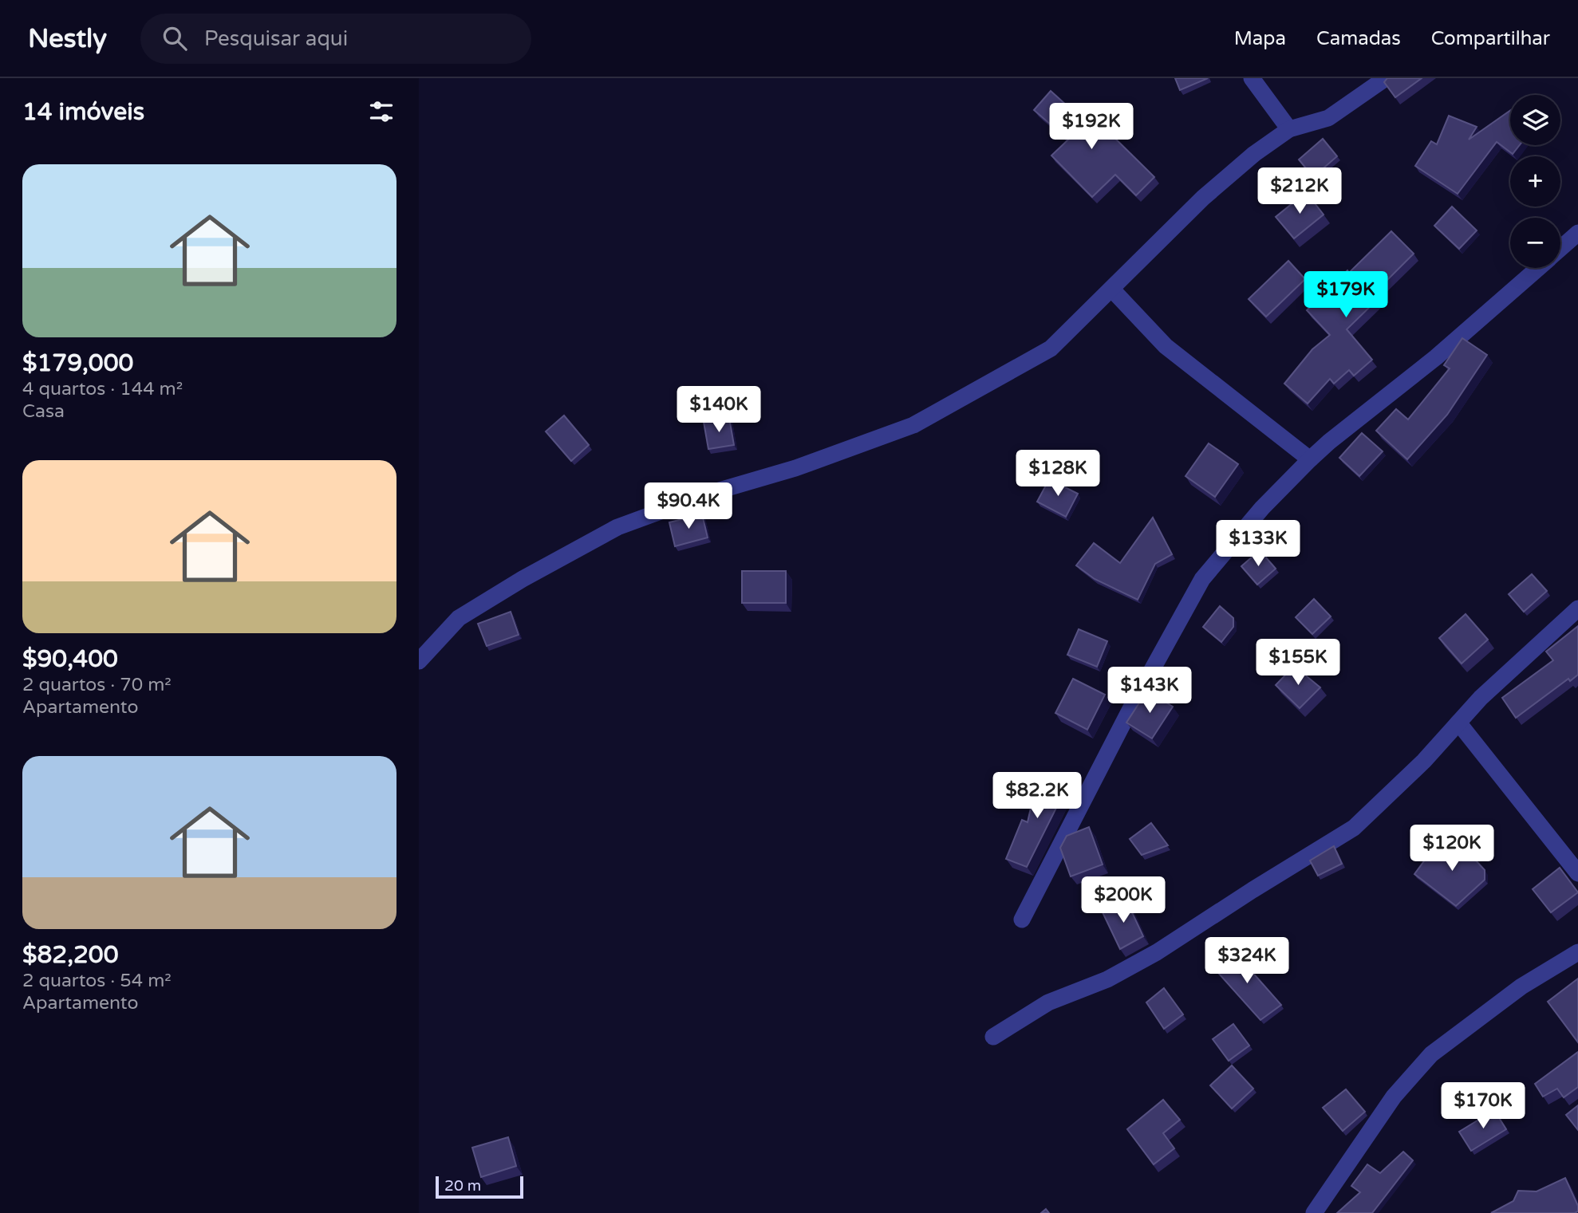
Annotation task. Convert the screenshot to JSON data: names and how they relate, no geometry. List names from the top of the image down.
{
  "scale_bar": "20 m",
  "page": {
    "header": "Nestly",
    "search": "Pesquisar aqui",
    "nav": ["Mapa", "Camadas", "Compartilhar"],
    "heading": "14 imóveis",
    "map_buttons": ["+", "−"],
    "price": [
      "$192K",
      "$212K",
      "$179K",
      "$140K",
      "$128K",
      "$90.4K",
      "$133K",
      "$155K",
      "$143K",
      "$82.2K",
      "$120K",
      "$200K",
      "$324K",
      "$170K"
    ],
    "list": [
      {
        "name": "$179,000",
        "note": "4 quartos · 144 m² · Casa"
      },
      {
        "name": "$90,400",
        "note": "2 quartos · 70 m² · Apartamento"
      },
      {
        "name": "$82,200",
        "note": "2 quartos · 54 m² · Apartamento"
      }
    ],
    "scale": "20 m"
  }
}
